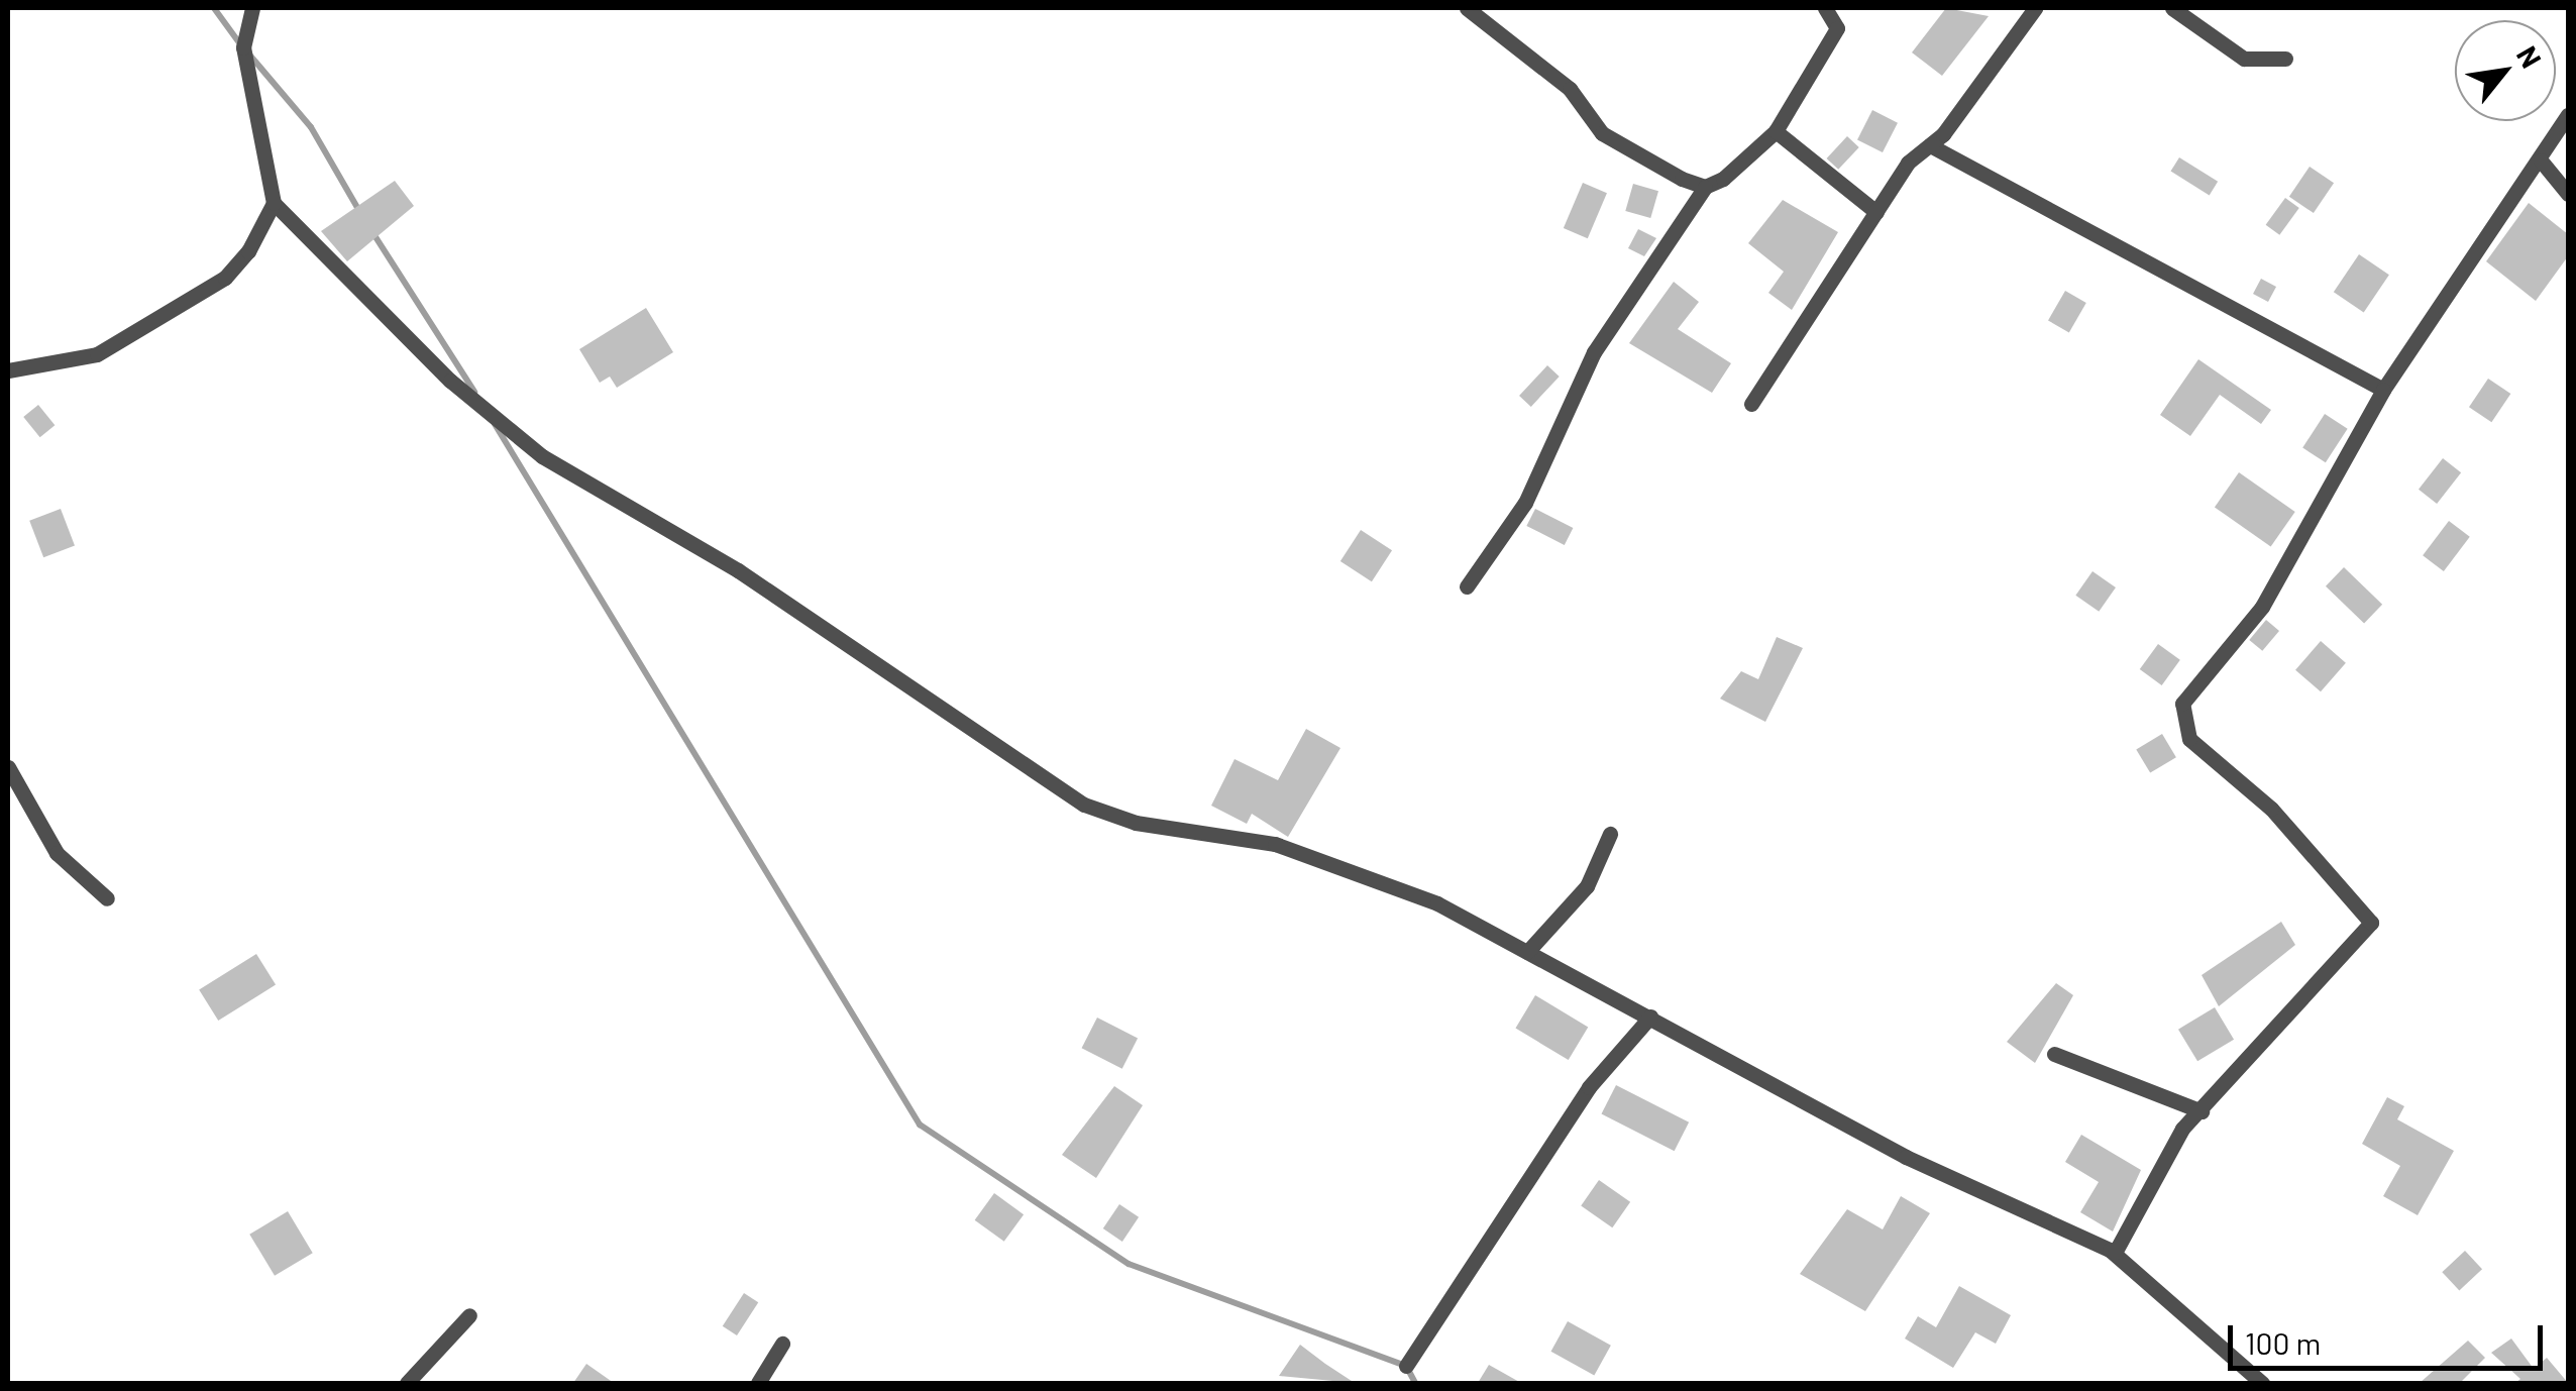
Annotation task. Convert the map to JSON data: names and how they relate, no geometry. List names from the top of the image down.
{
  "scale_bar": "100 m",
  "north": "top right"
}
